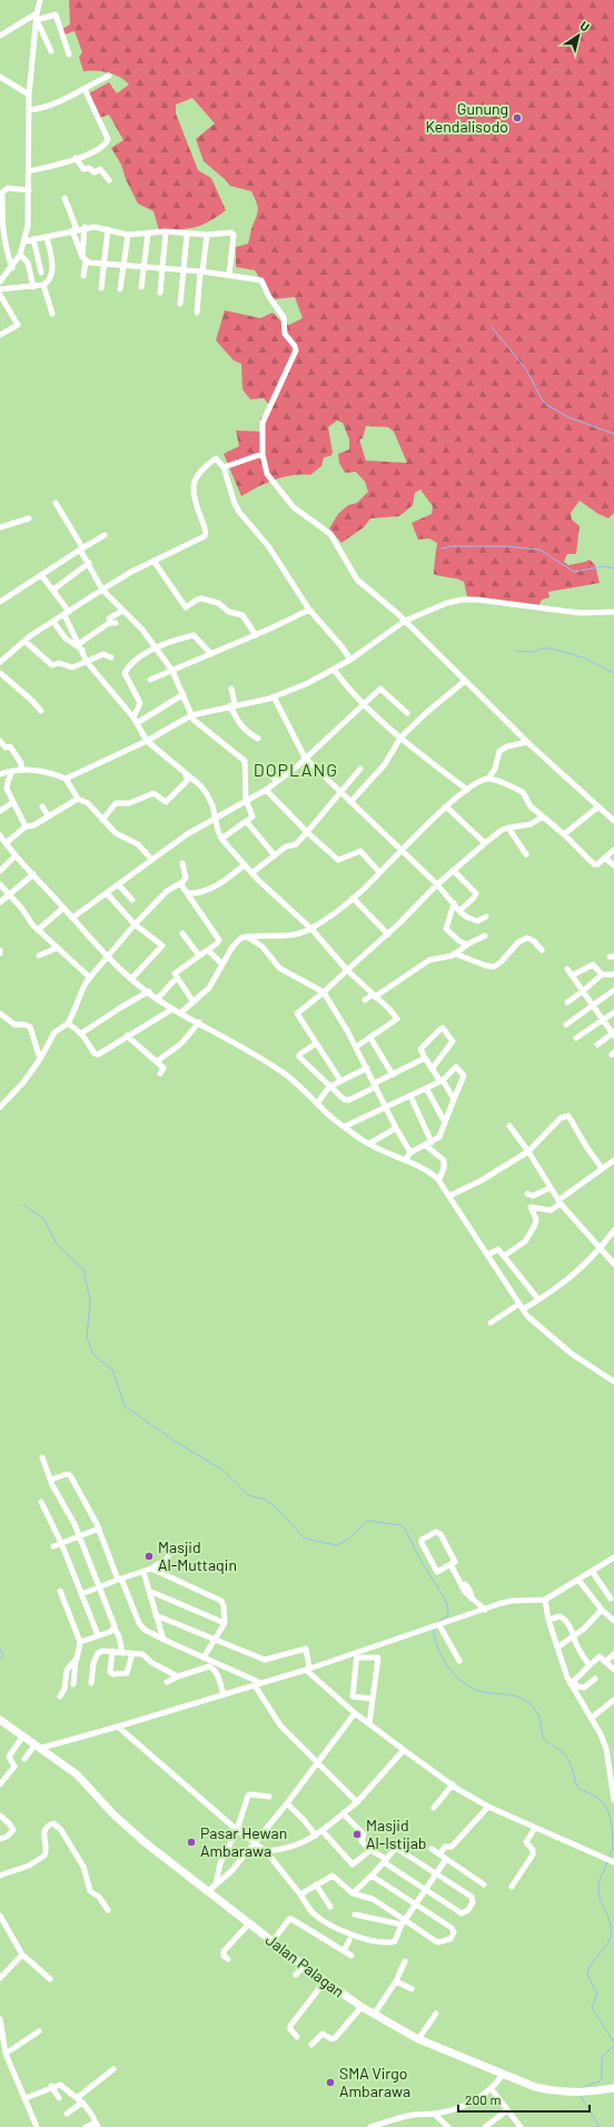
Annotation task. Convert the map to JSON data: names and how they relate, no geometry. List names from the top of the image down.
{
  "streets": {
    "main road": ["Jalan Palagan"]
  },
  "districts": ["DOPLANG"],
  "places": [
    "Gunung Kendalisodo",
    "Masjid Al-Muttaqin",
    "Masjid Al-Istijab",
    "Pasar Hewan Ambarawa",
    "SMA Virgo Ambarawa"
  ],
  "scale_bar": "200 m",
  "north": "top right"
}
